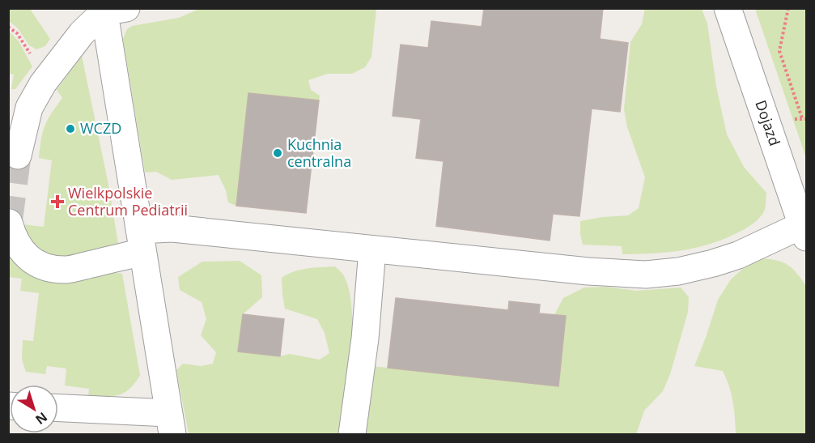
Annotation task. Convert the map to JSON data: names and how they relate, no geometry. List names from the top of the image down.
{
  "streets": {
    "street": ["Dojazd"]
  },
  "places": {
    "other": ["WCZD", "Kuchnia centralna"],
    "health": ["Wielkpolskie Centrum Pediatrii"]
  },
  "north": "bottom right"
}
